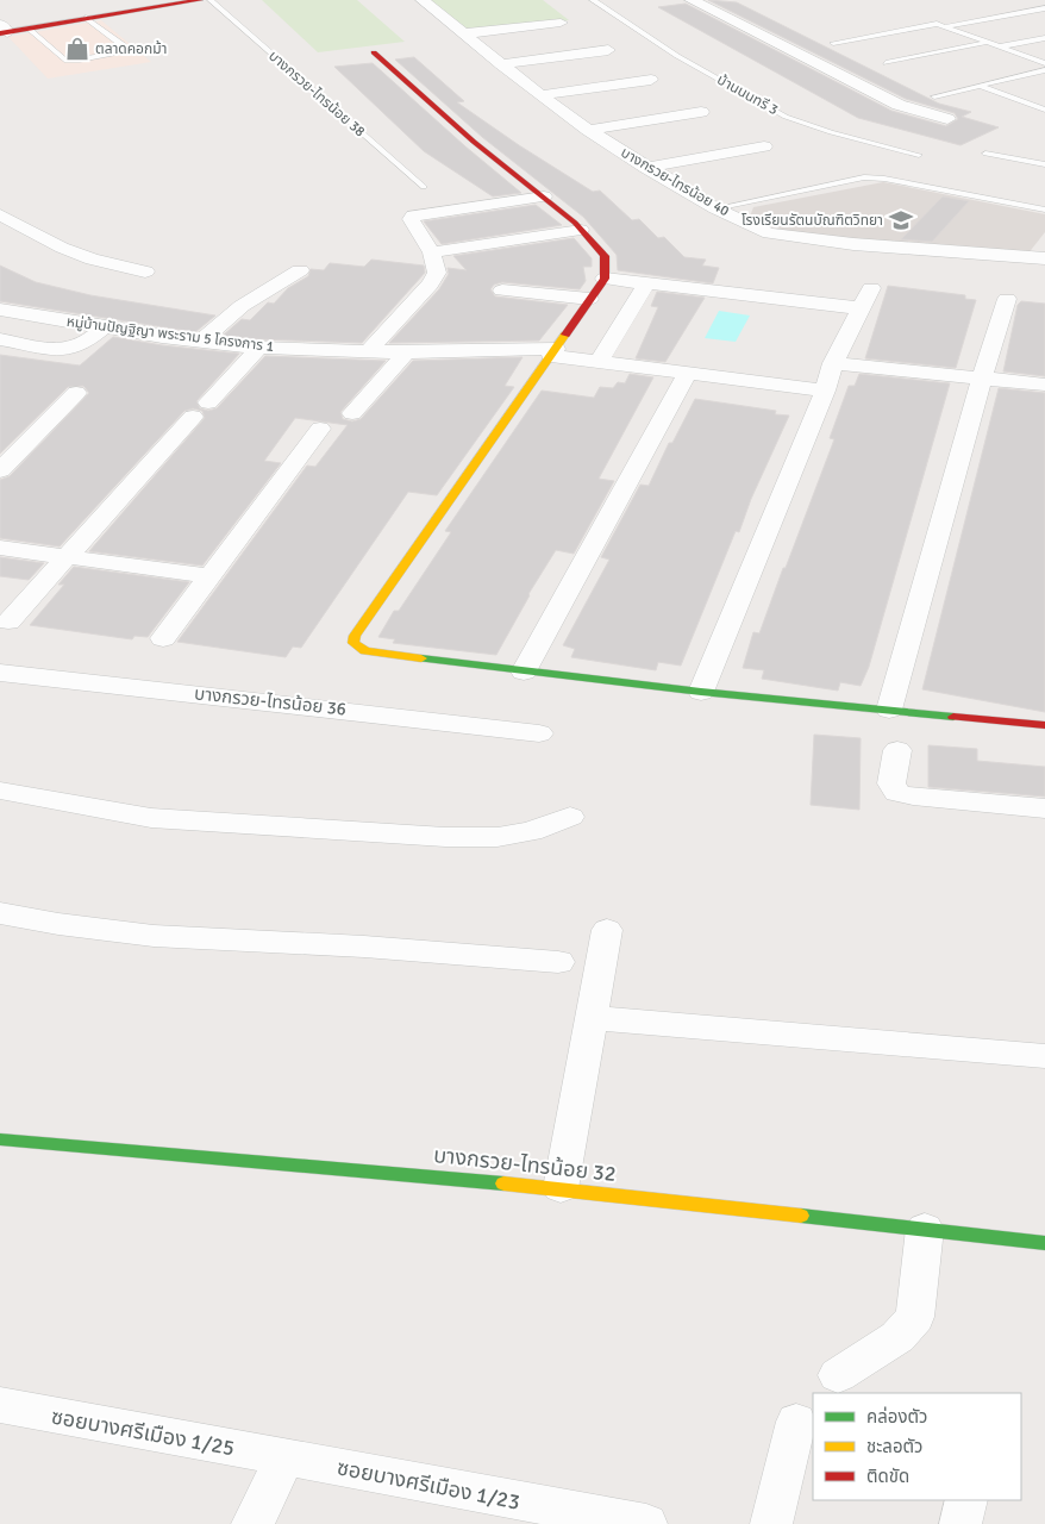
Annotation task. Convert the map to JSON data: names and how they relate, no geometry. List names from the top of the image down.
{
  "streets": {
    "street": [
      "บางกรวย-ไทรน้อย 40",
      "หมู่บ้านปัญฐิญา พระราม 5 โครงการ 1",
      "บางกรวย-ไทรน้อย 36",
      "บางกรวย-ไทรน้อย 32",
      "ซอยบางศรีเมือง 1/25",
      "ซอยบางศรีเมือง 1/23"
    ],
    "lane": ["บางกรวย-ไทรน้อย 38", "บ้านนนทรี 3"]
  },
  "crossings": [
    ["ซอยบางศรีเมือง 1/25", "ซอยบางศรีเมือง 1/23"]
  ],
  "places": {
    "shop": ["ตลาดคอกม้า"],
    "school or university": ["โรงเรียนรัตนบัณฑิตวิทยา"]
  },
  "legend": ["คล่องตัว", "ชะลอตัว", "ติดขัด"]
}
